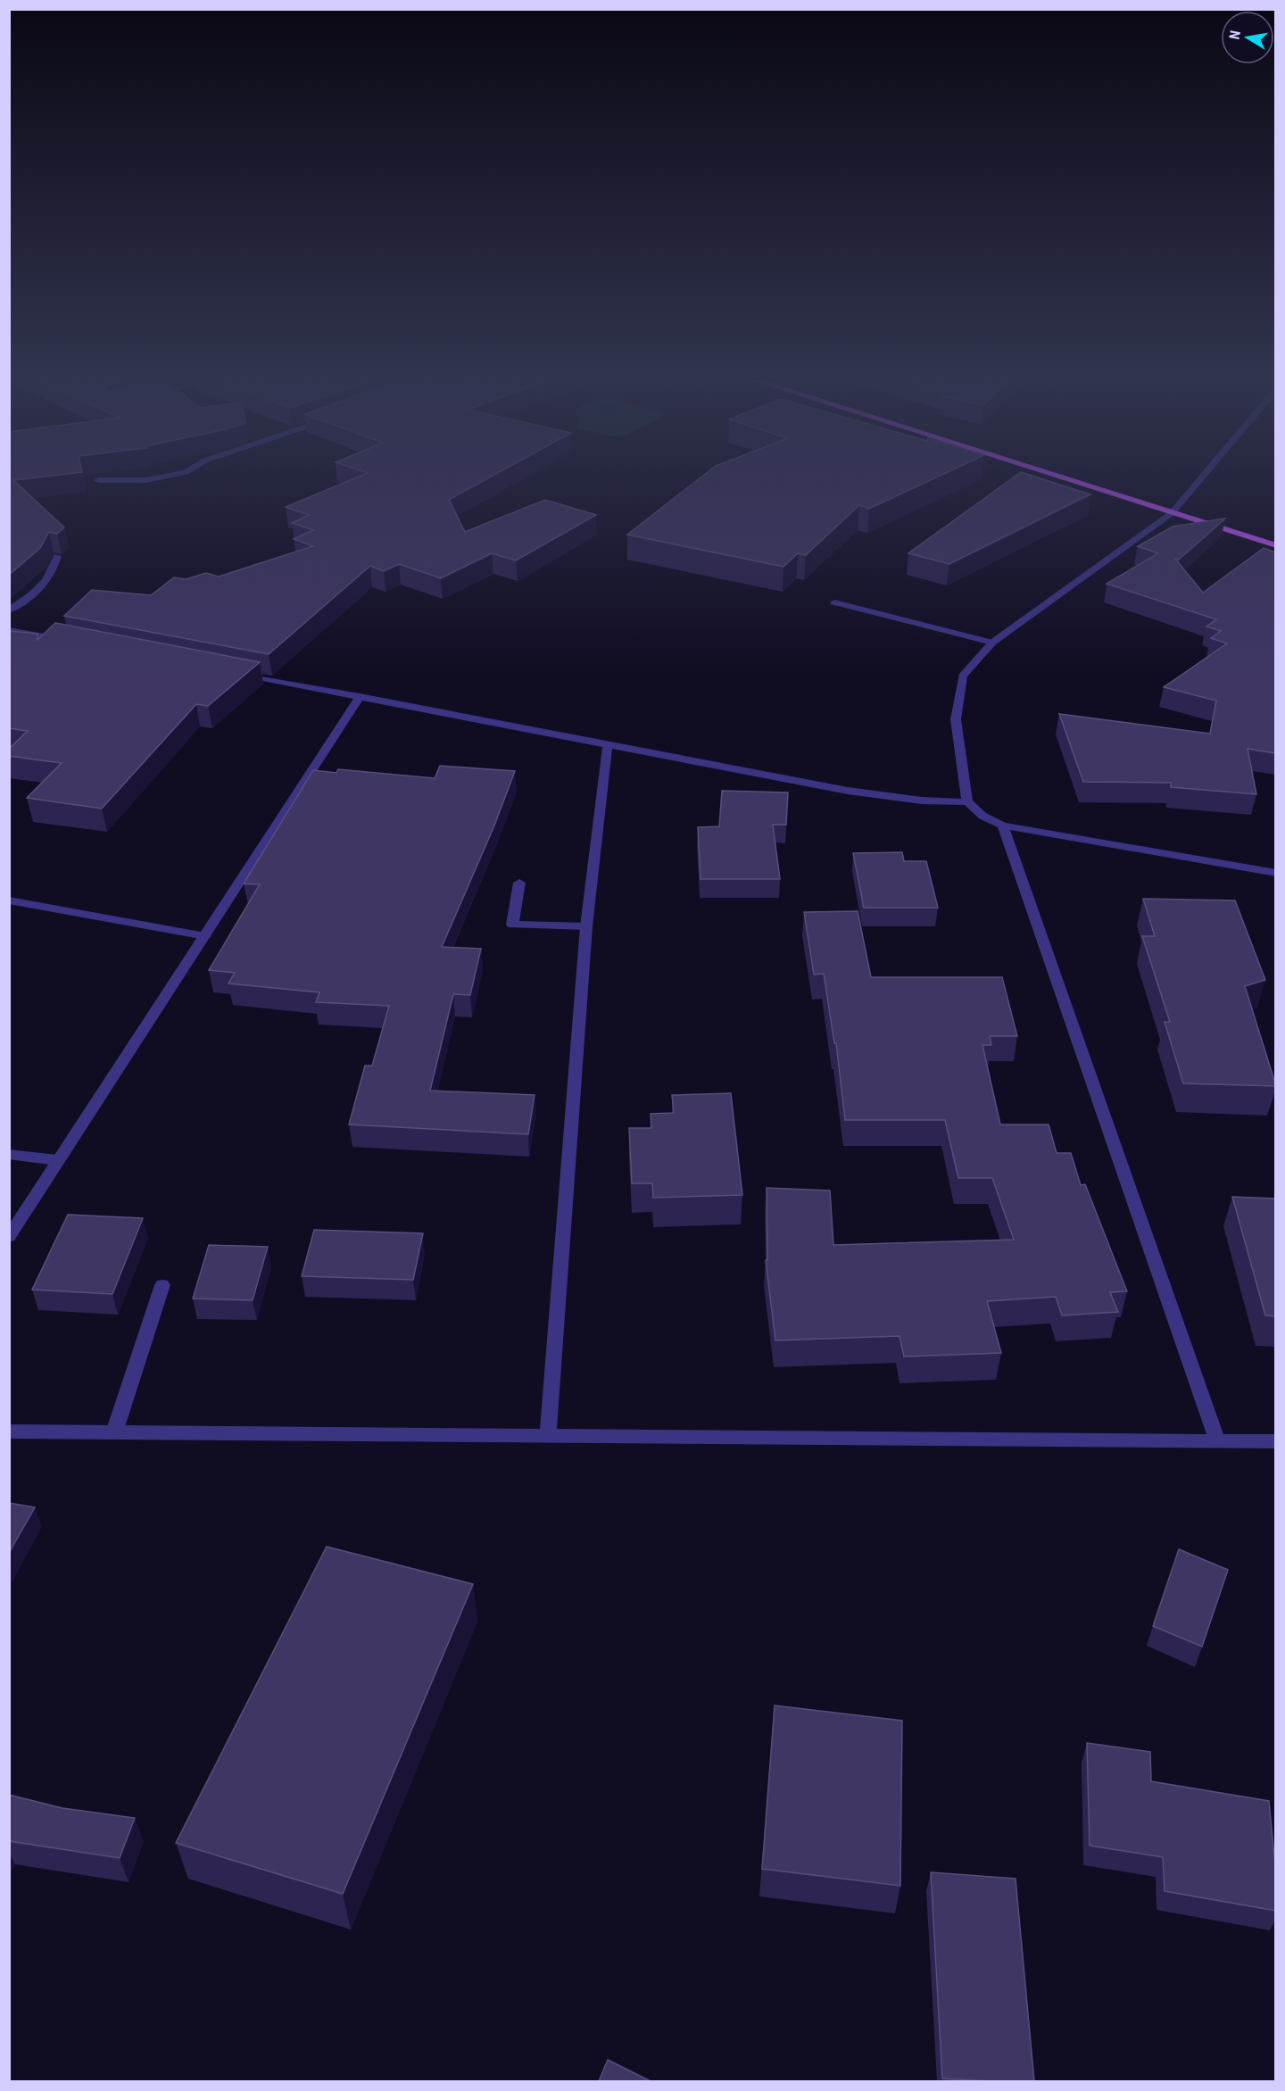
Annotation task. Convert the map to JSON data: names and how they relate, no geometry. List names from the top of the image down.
{
  "north": "left"
}
